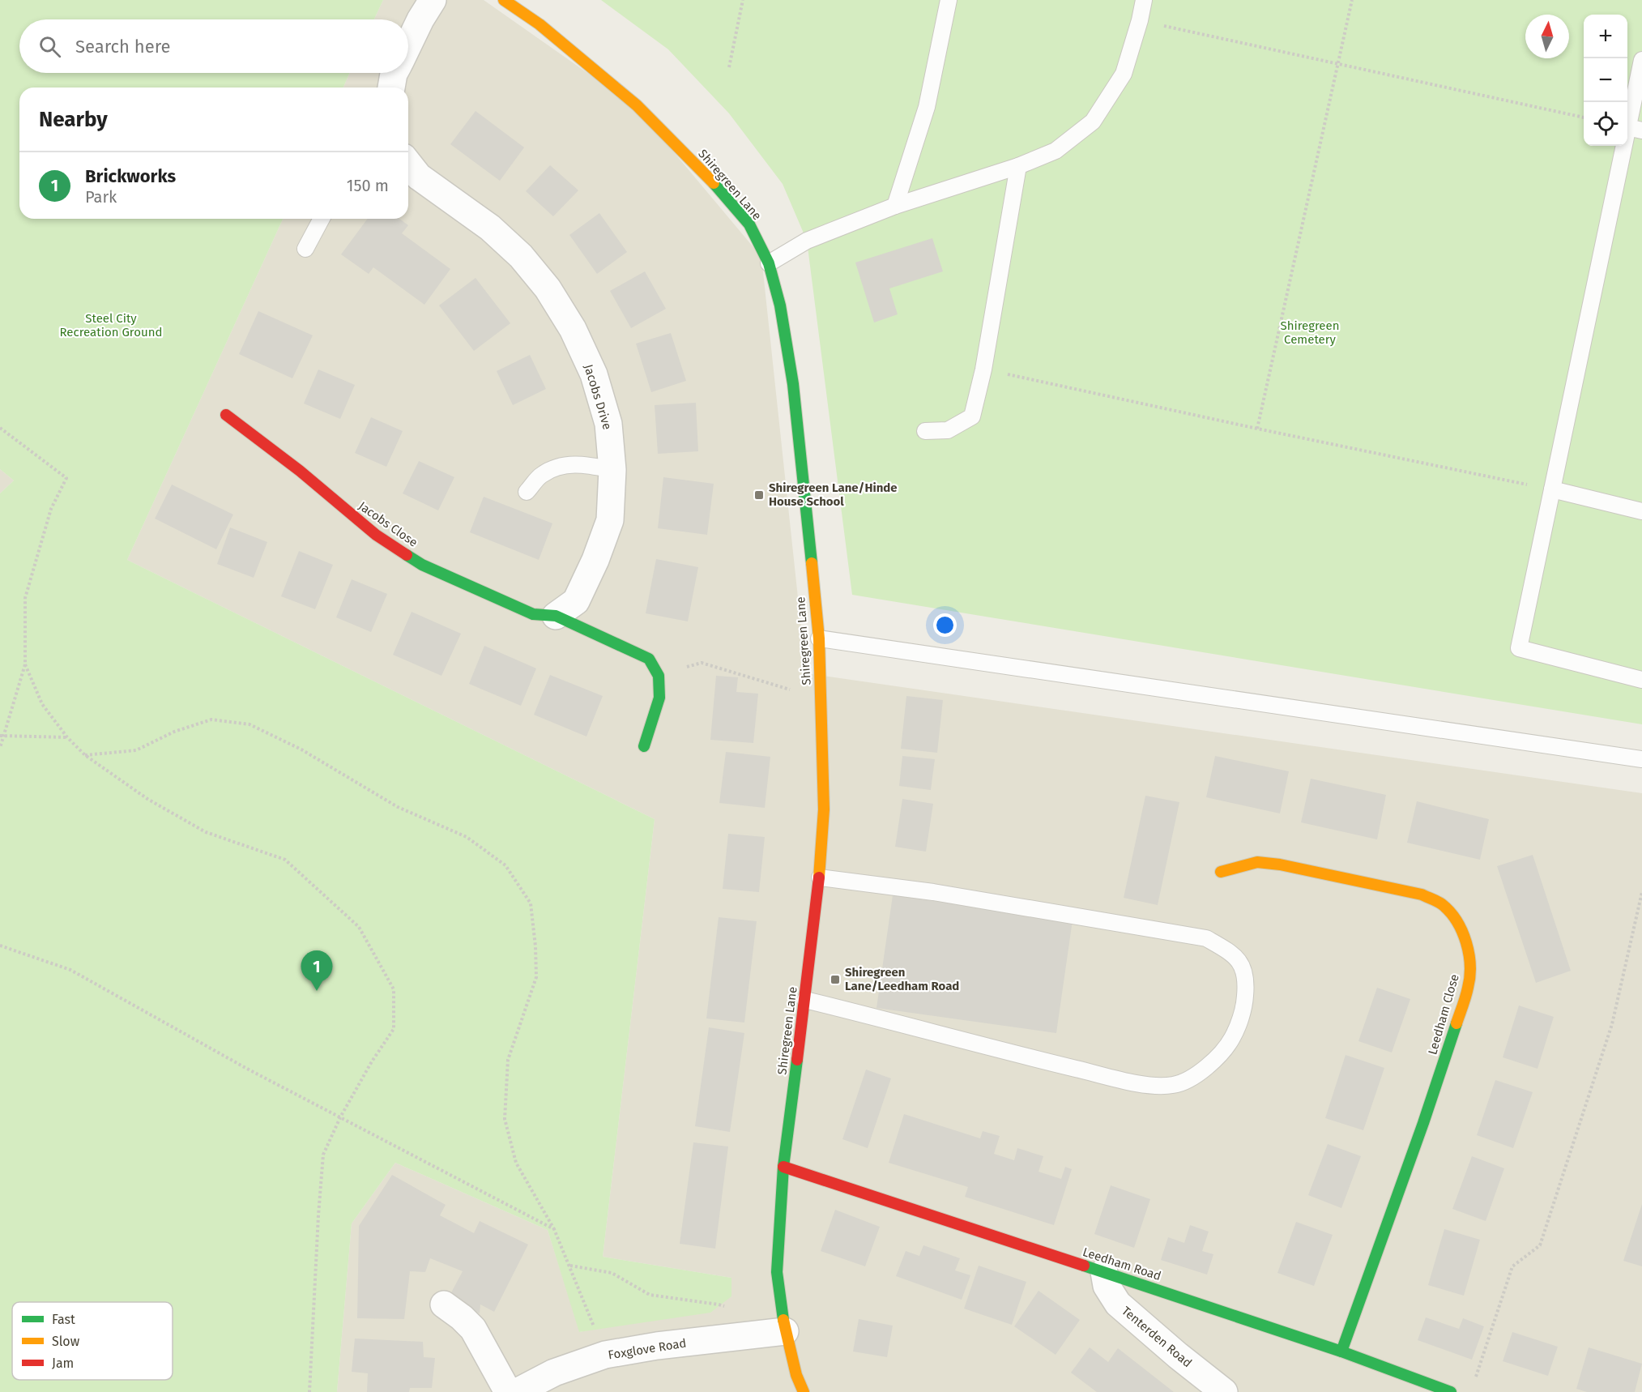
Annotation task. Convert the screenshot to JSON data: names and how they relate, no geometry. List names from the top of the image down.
{
  "streets": {
    "street": [
      "Shiregreen Lane",
      "Jacobs Drive",
      "Jacobs Close",
      "Leedham Close",
      "Leedham Road",
      "Tenterden Road",
      "Foxglove Road"
    ]
  },
  "crossings": [
    ["Shiregreen Lane", "Leedham Road"],
    ["Shiregreen Lane", "Foxglove Road"],
    ["Jacobs Drive", "Jacobs Close"],
    ["Leedham Close", "Leedham Road"],
    ["Leedham Road", "Tenterden Road"]
  ],
  "parks": ["Steel City Recreation Ground", "Shiregreen Cemetery"],
  "places": {
    "transit": ["Shiregreen Lane/Hinde House School", "Shiregreen Lane/Leedham Road"]
  },
  "legend": ["Fast", "Slow", "Jam"],
  "north": "top",
  "page": {
    "map_buttons": ["+", "−"],
    "search": "Search here",
    "heading": "Nearby",
    "list": [
      {
        "mark": "1",
        "name": "Brickworks",
        "note": "Park",
        "value": "150 m"
      }
    ],
    "pins": "1"
  }
}
